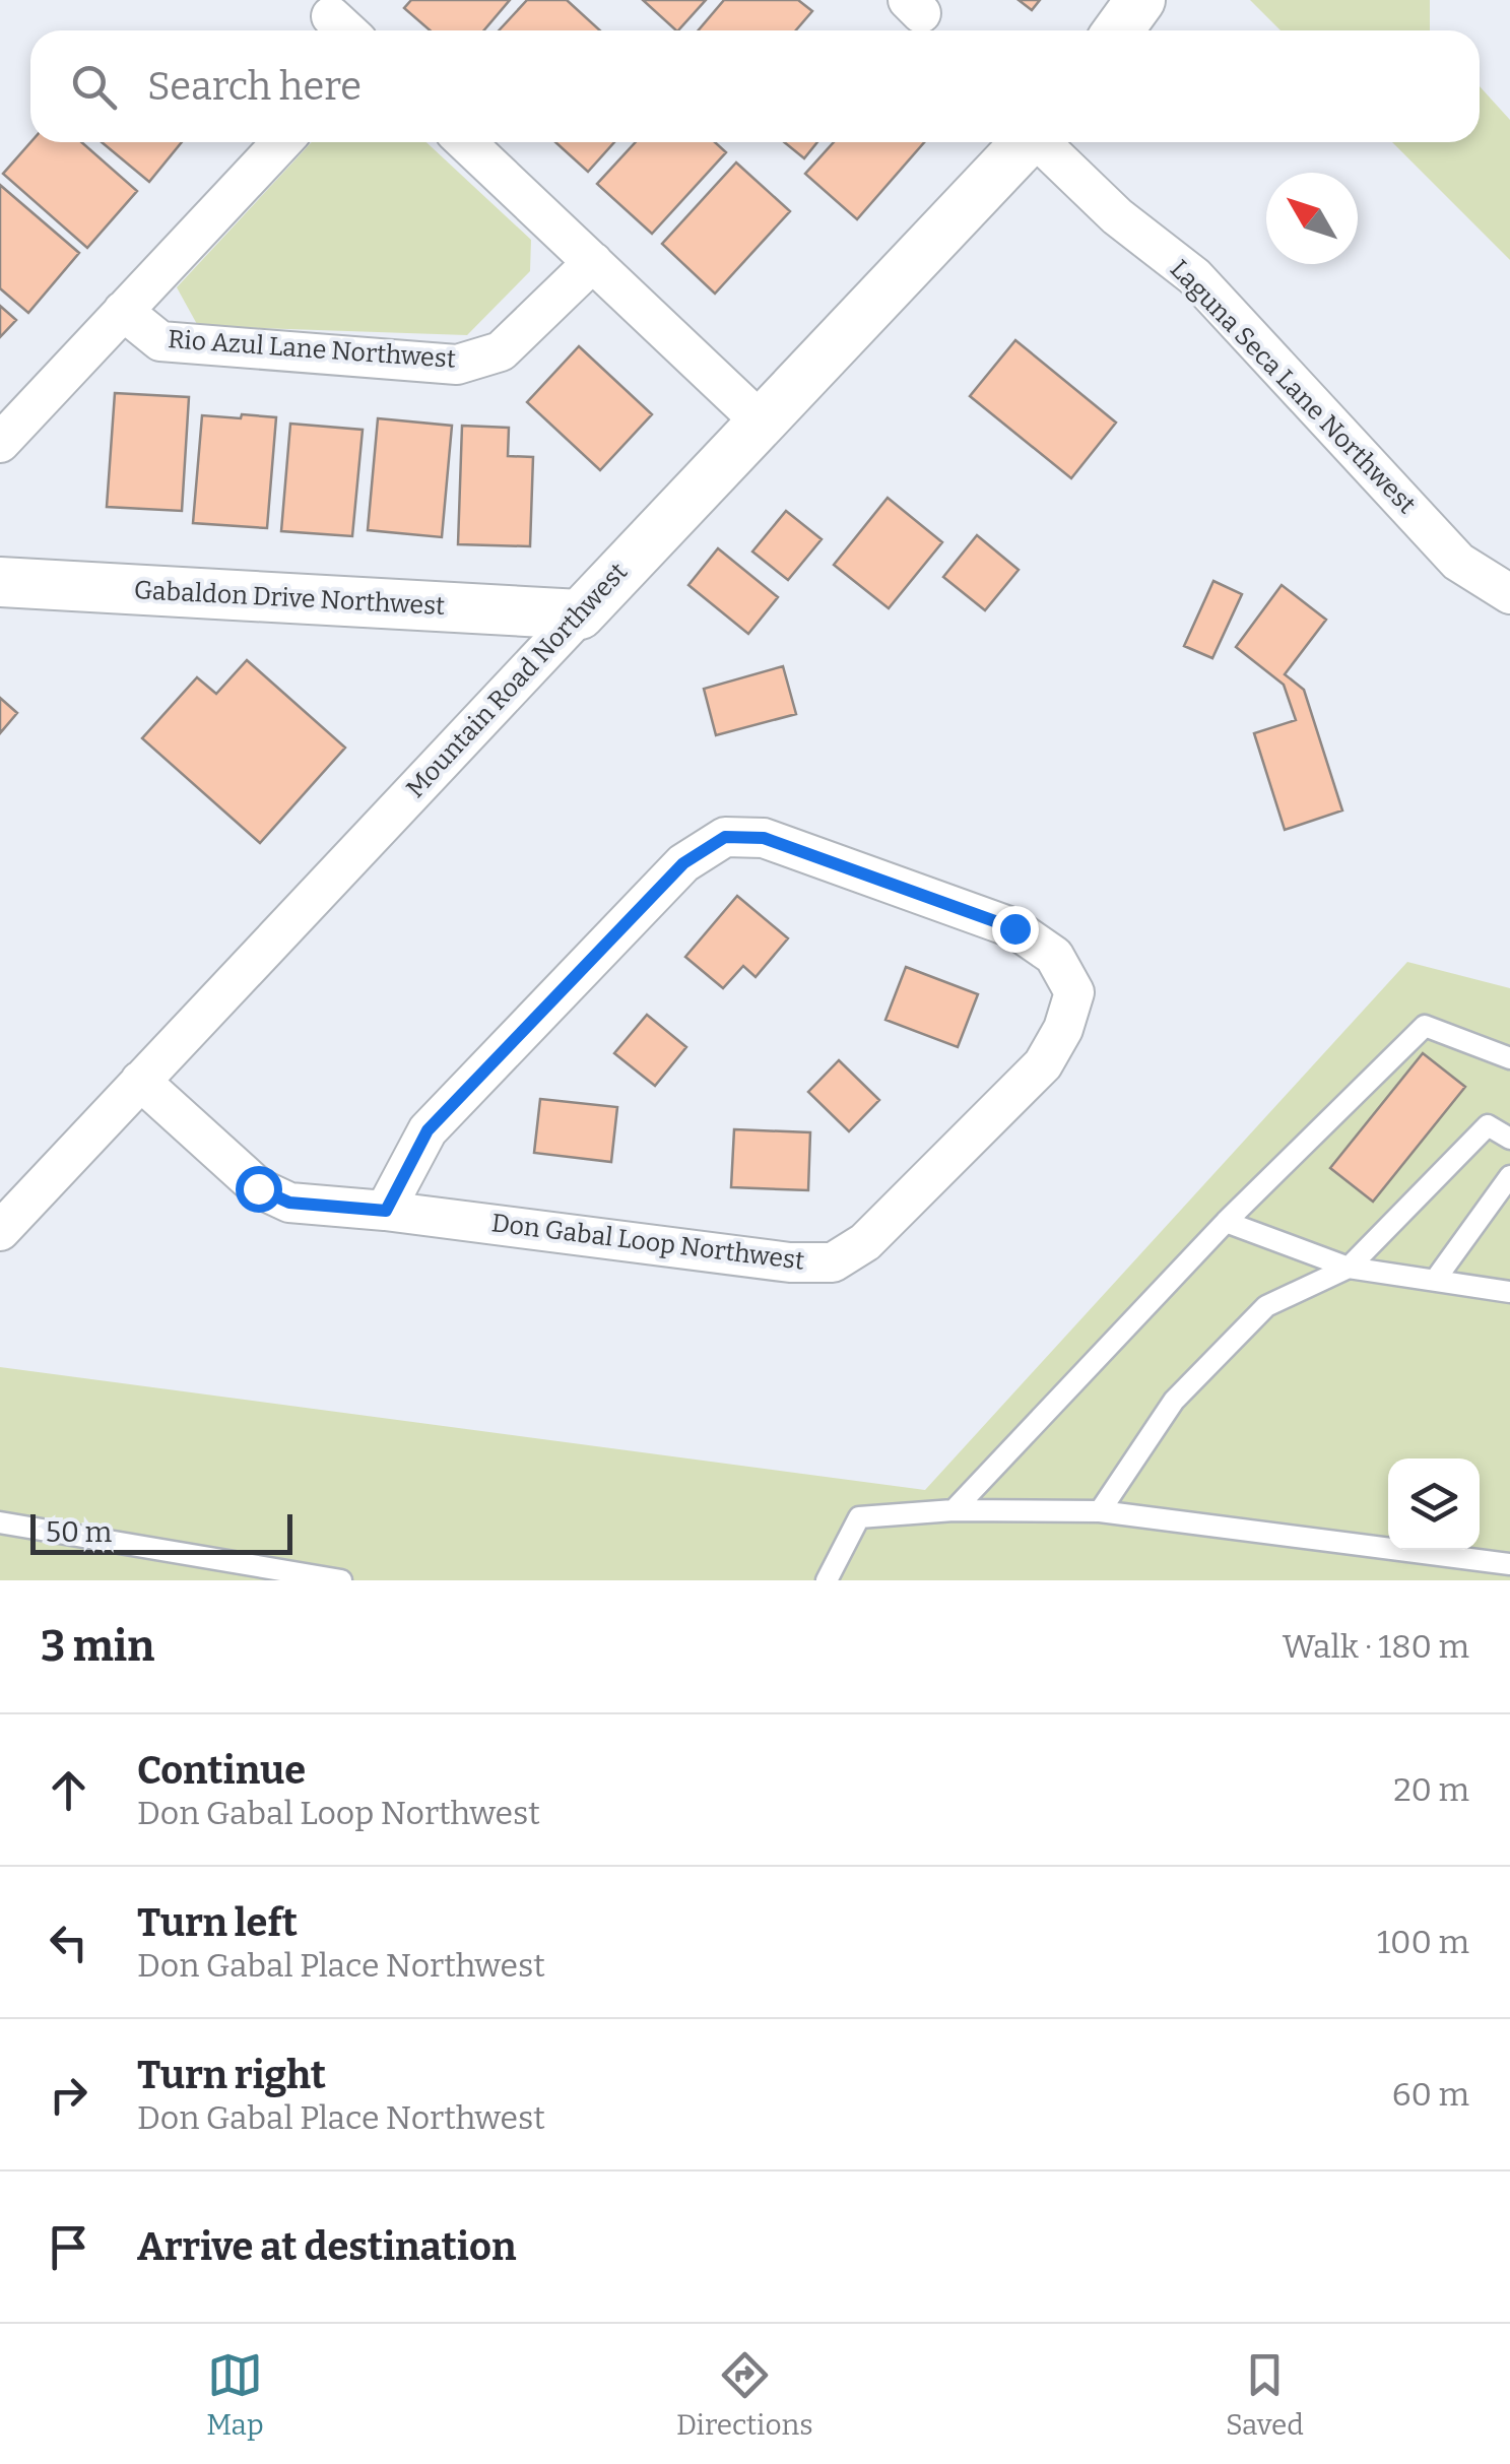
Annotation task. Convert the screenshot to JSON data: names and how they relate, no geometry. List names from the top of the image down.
{
  "streets": {
    "street": [
      "Rio Azul Lane Northwest",
      "Laguna Seca Lane Northwest",
      "Gabaldon Drive Northwest",
      "Mountain Road Northwest",
      "Don Gabal Loop Northwest"
    ]
  },
  "crossings": [
    ["Gabaldon Drive Northwest", "Mountain Road Northwest"],
    ["Mountain Road Northwest", "Don Gabal Loop Northwest"]
  ],
  "scale_bar": "50 m",
  "north": "top left",
  "page": {
    "search": "Search here",
    "scale": "50 m",
    "heading": ["3 min", "Walk · 180 m"],
    "list": [
      ["Continue", "Don Gabal Loop Northwest", "20 m"],
      ["Turn left", "Don Gabal Place Northwest", "100 m"],
      ["Turn right", "Don Gabal Place Northwest", "60 m"],
      "Arrive at destination"
    ],
    "nav": ["Map", "Directions", "Saved"]
  }
}
